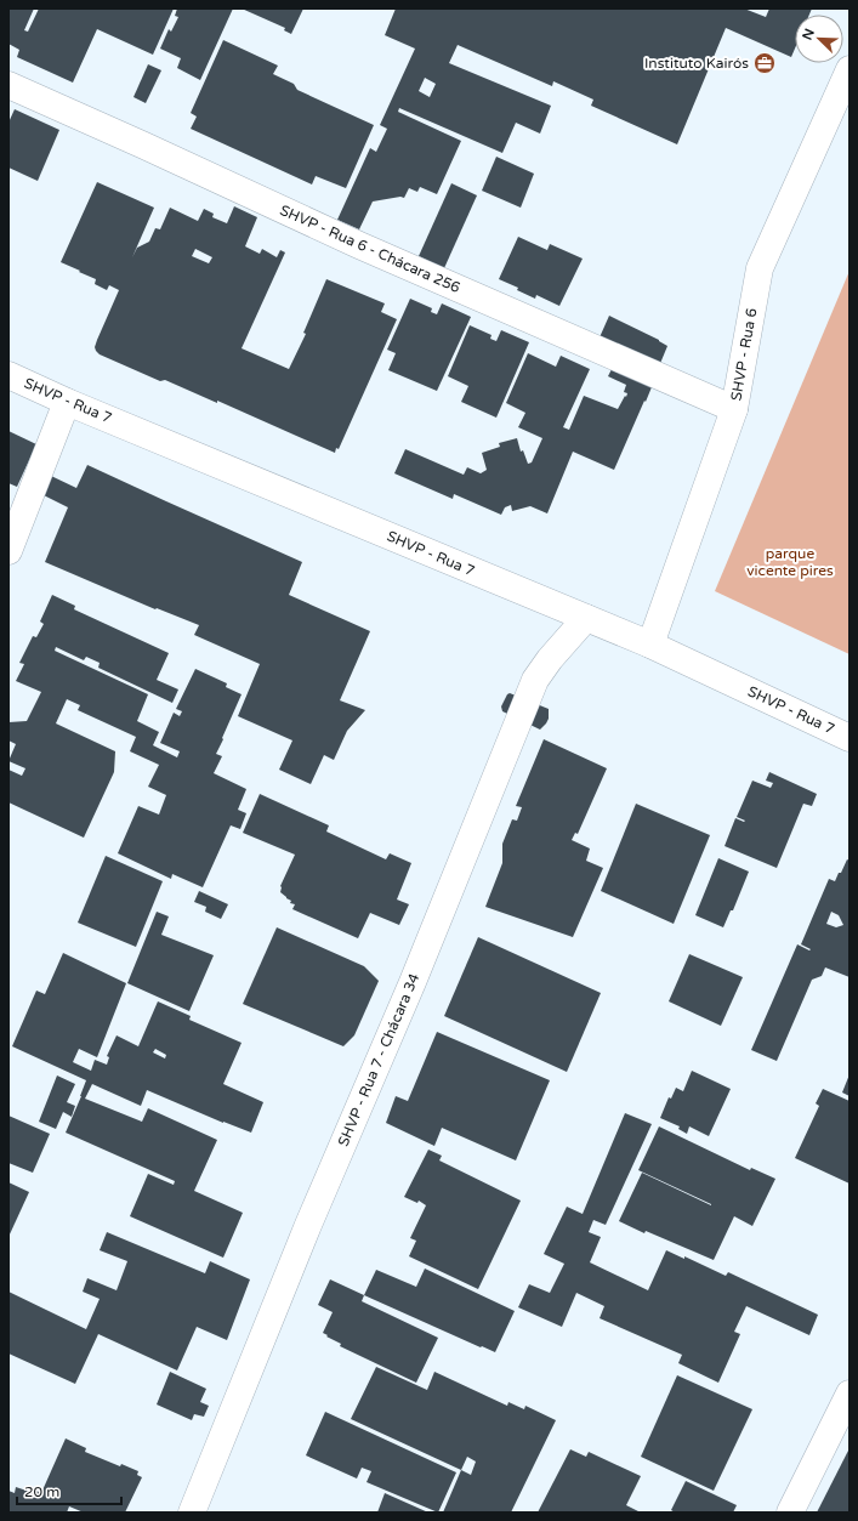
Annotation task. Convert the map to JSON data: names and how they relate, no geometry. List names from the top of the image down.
{
  "streets": {
    "street": [
      "SHVP - Rua 6 - Chácara 256",
      "SHVP - Rua 6",
      "SHVP - Rua 7",
      "SHVP - Rua 7 - Chácara 34"
    ]
  },
  "crossings": [
    ["SHVP - Rua 6 - Chácara 256", "SHVP - Rua 6"],
    ["SHVP - Rua 6", "SHVP - Rua 7"],
    ["SHVP - Rua 7", "SHVP - Rua 7 - Chácara 34"]
  ],
  "parks": ["parque vicente pires"],
  "places": {
    "office": ["Instituto Kairós"]
  },
  "scale_bar": "20 m",
  "north": "top left"
}
